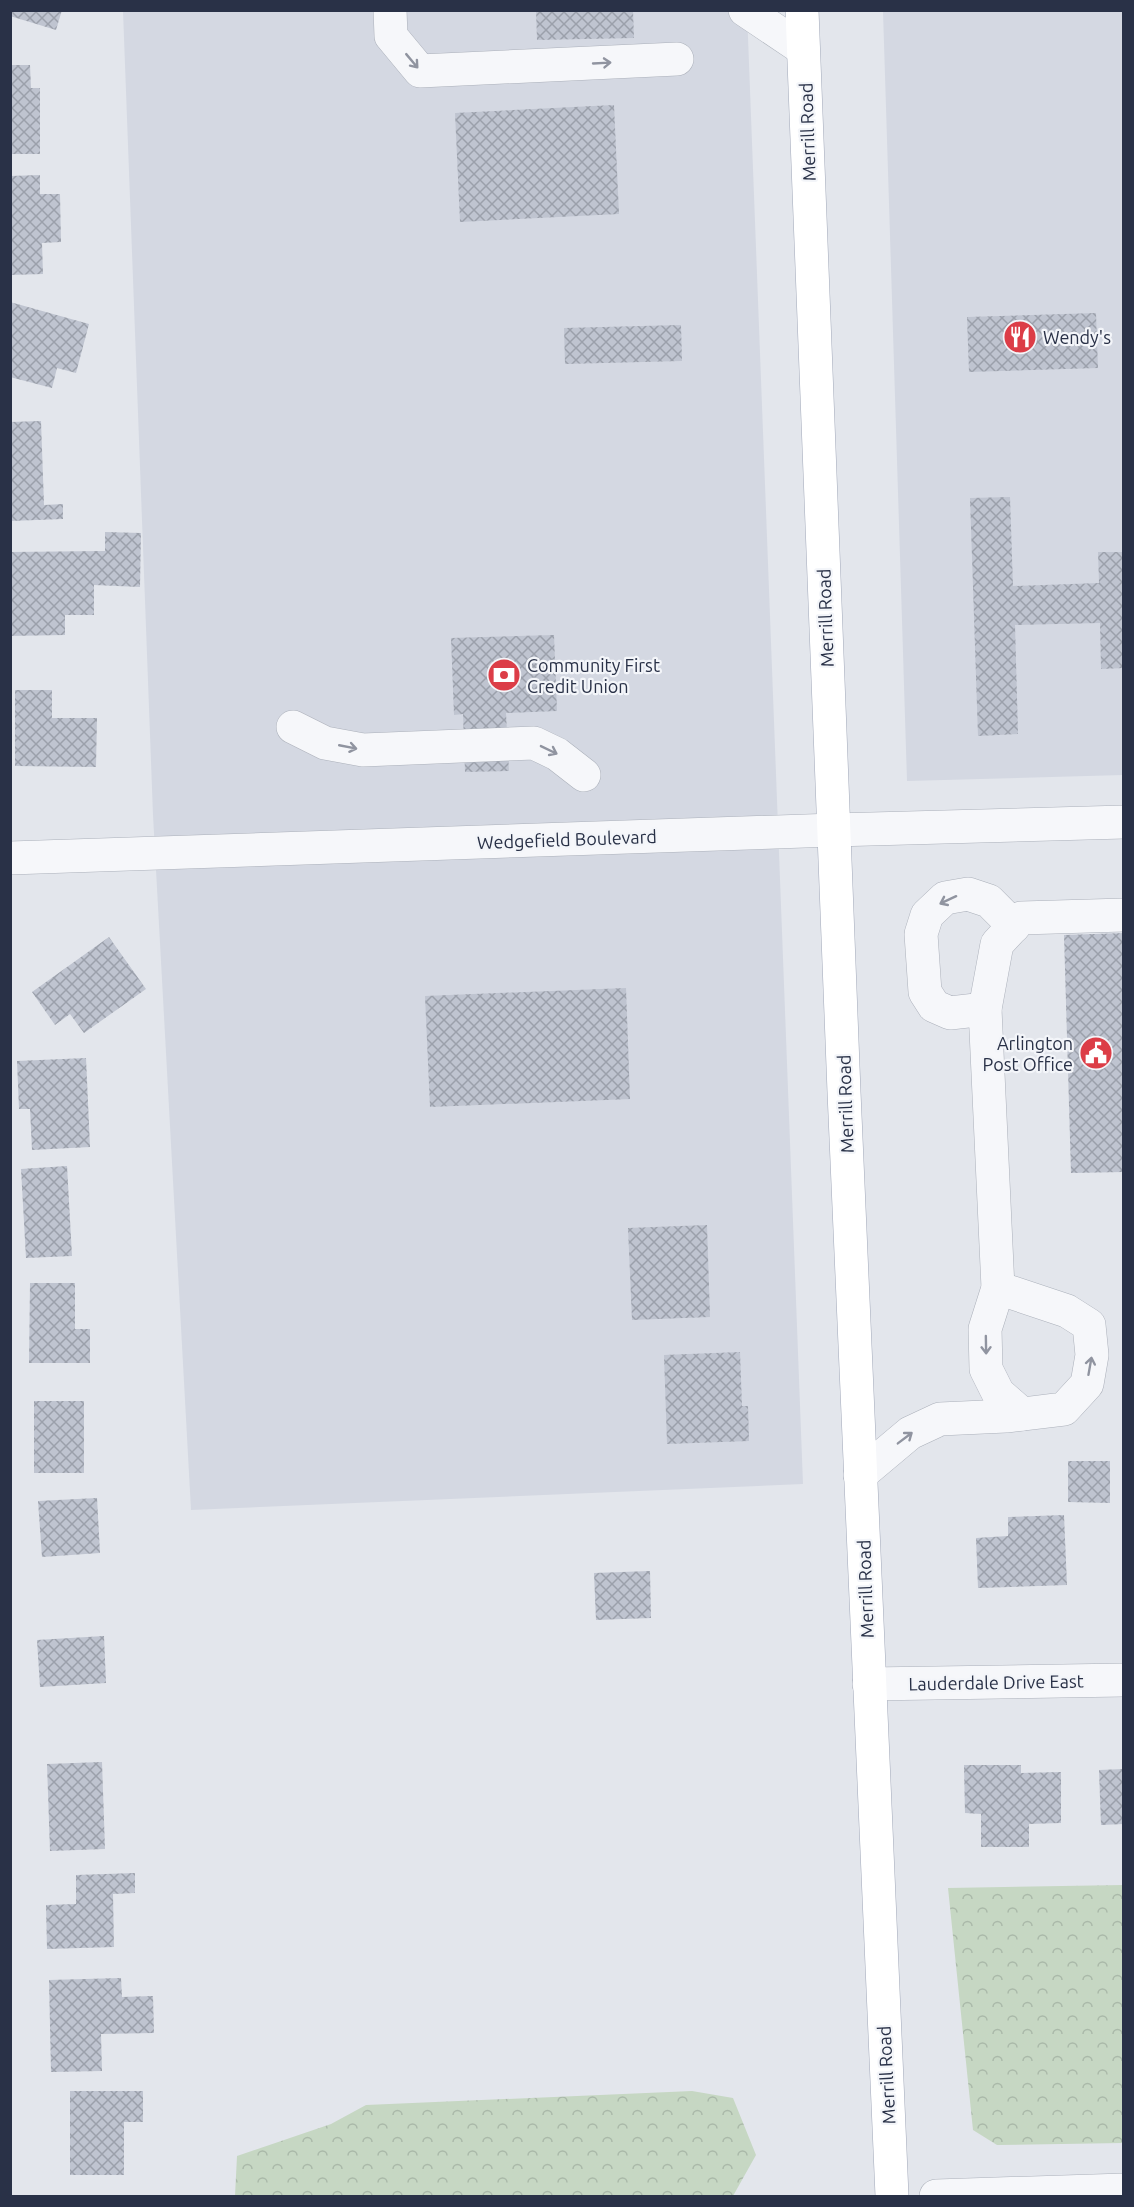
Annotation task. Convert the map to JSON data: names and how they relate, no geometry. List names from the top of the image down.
{
  "streets": {
    "main road": ["Merrill Road"],
    "street": ["Wedgefield Boulevard", "Lauderdale Drive East"]
  },
  "crossings": [
    ["Merrill Road", "Wedgefield Boulevard"],
    ["Merrill Road", "Lauderdale Drive East"]
  ],
  "places": {
    "restaurant": ["Wendy's"],
    "bank": ["Community First Credit Union"],
    "public building": ["Arlington Post Office"]
  }
}
